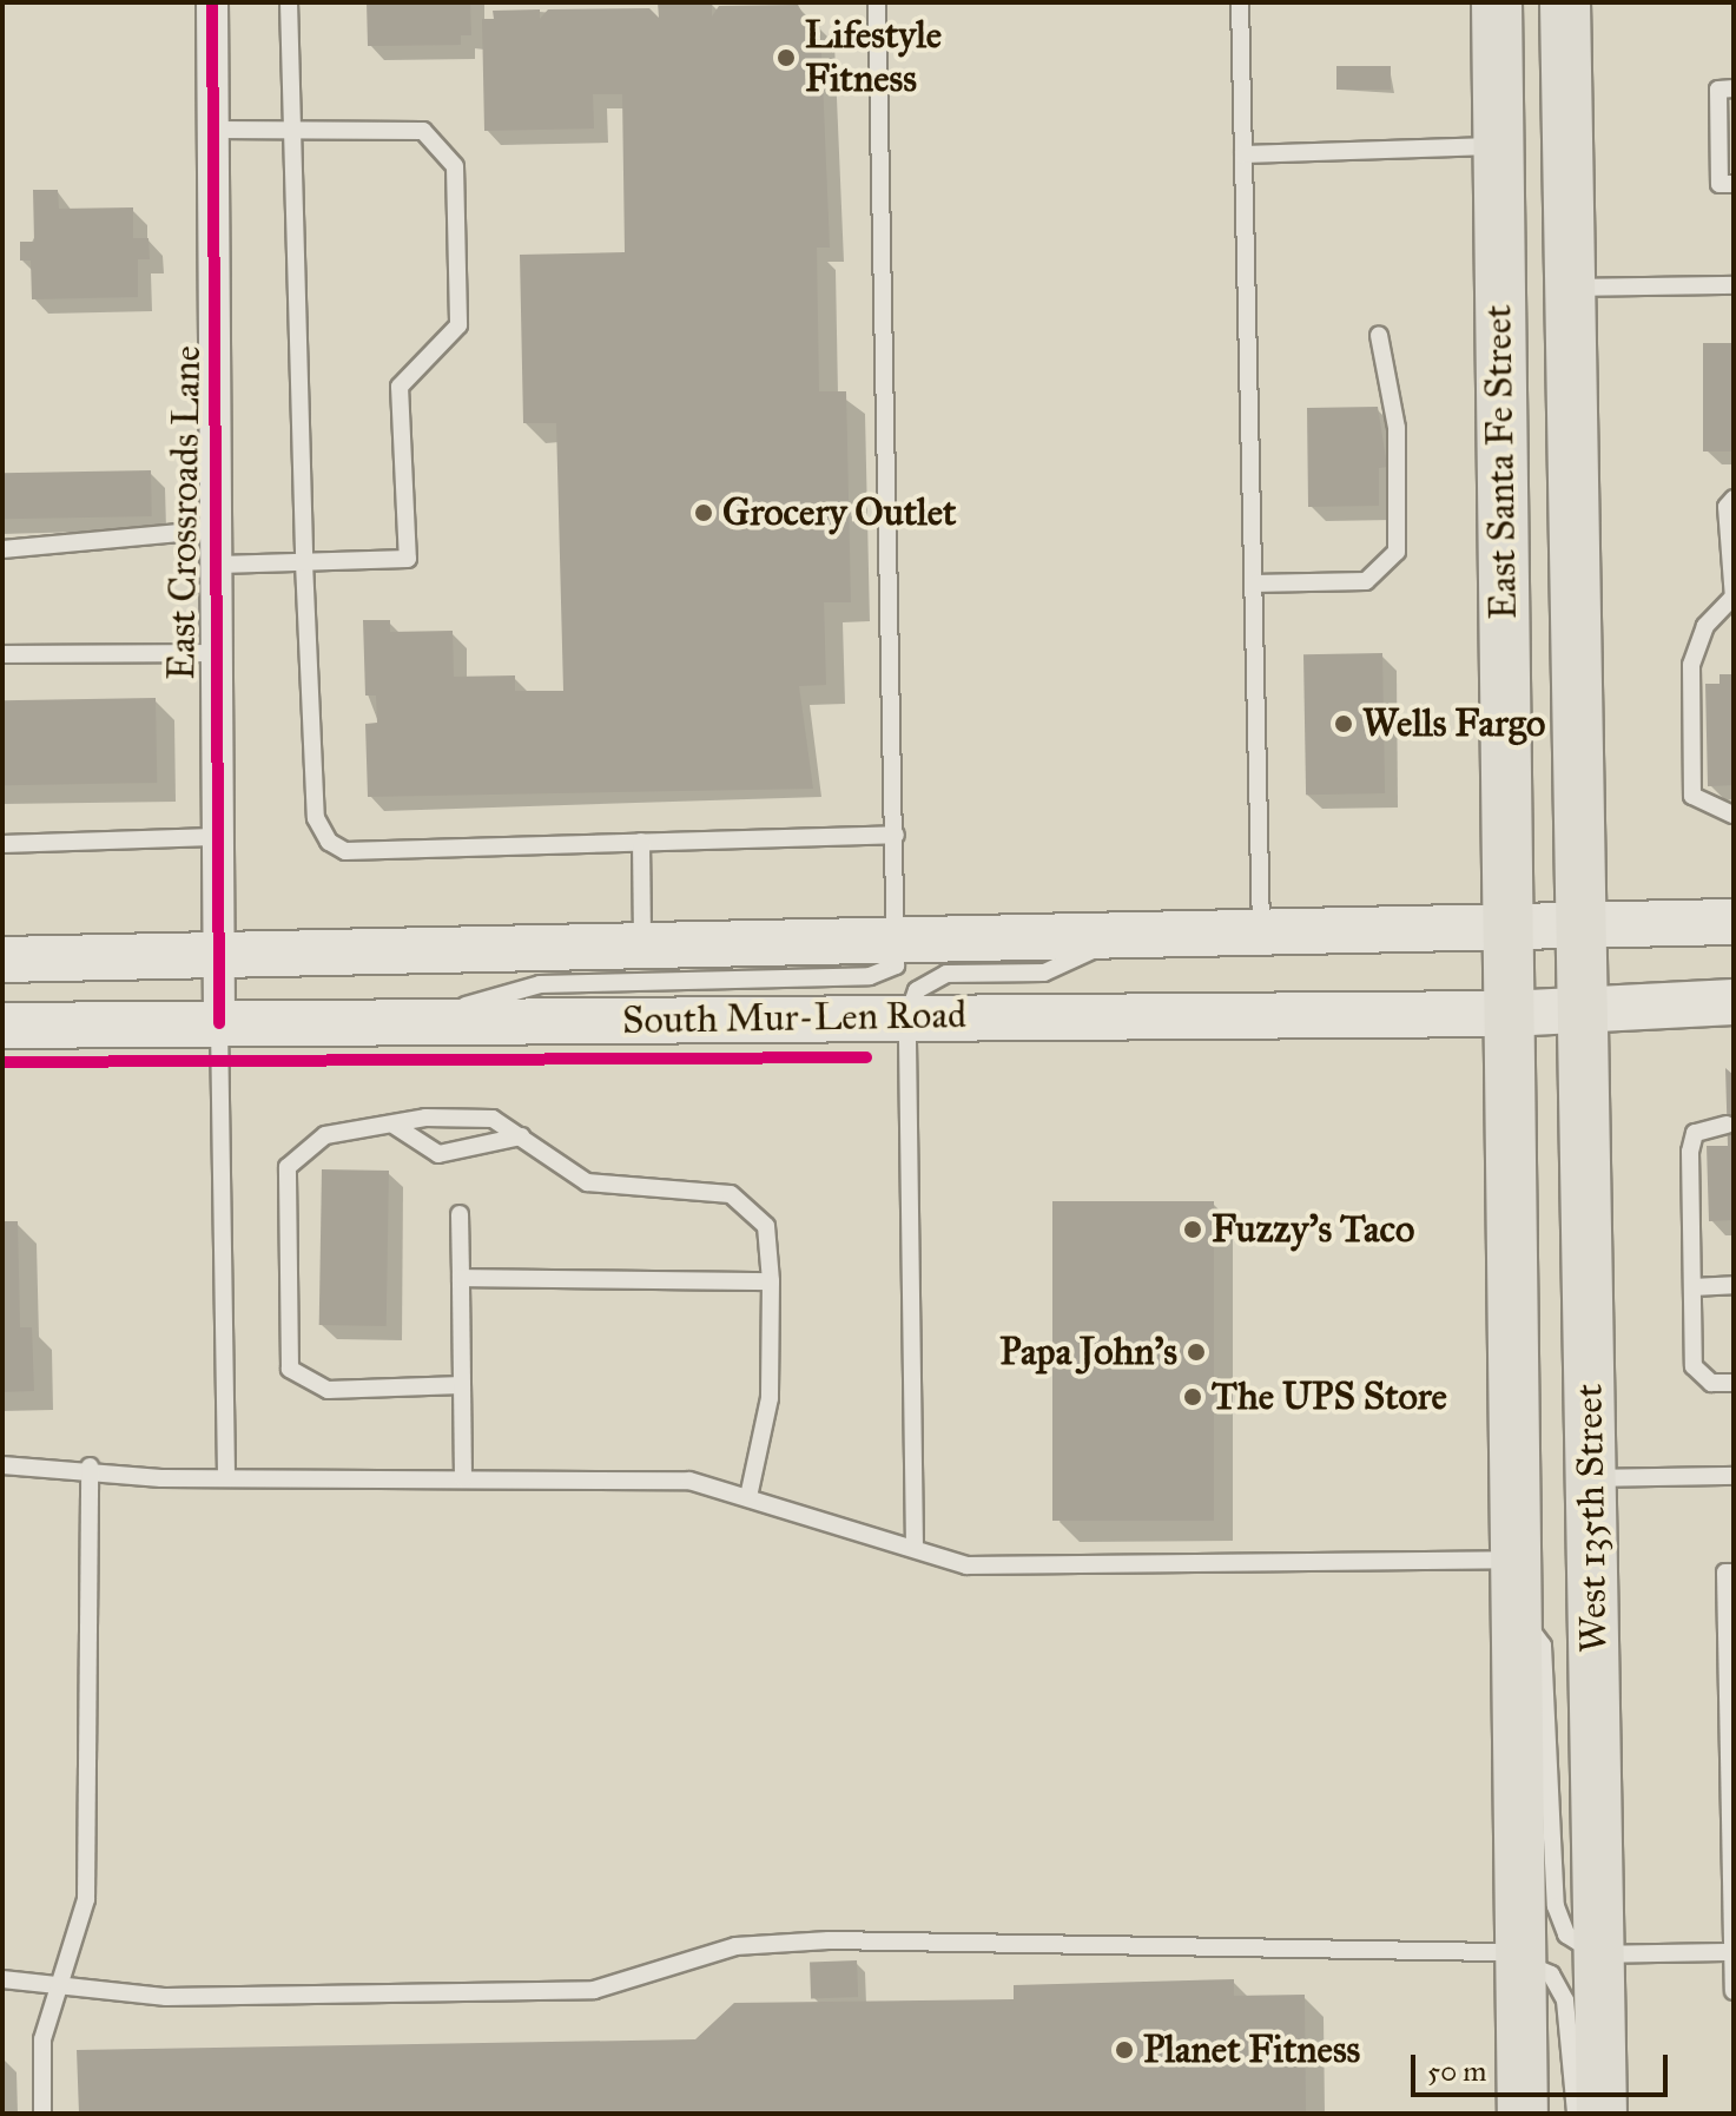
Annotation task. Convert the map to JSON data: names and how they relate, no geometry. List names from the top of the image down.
{
  "streets": {
    "main road": ["East Santa Fe Street", "South Mur-Len Road", "West 135th Street"],
    "street": ["East Crossroads Lane"]
  },
  "crossings": [
    ["East Santa Fe Street", "South Mur-Len Road"],
    ["East Santa Fe Street", "West 135th Street"],
    ["East Crossroads Lane", "South Mur-Len Road"],
    ["South Mur-Len Road", "West 135th Street"]
  ],
  "places": [
    "Lifestyle Fitness",
    "Grocery Outlet",
    "Wells Fargo",
    "Fuzzy's Taco",
    "Papa John's",
    "The UPS Store",
    "Planet Fitness"
  ],
  "scale_bar": "50 m"
}
